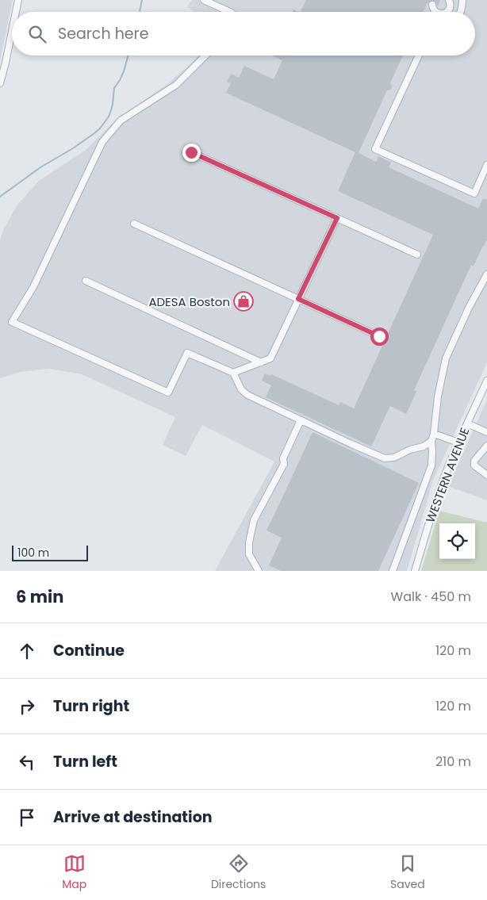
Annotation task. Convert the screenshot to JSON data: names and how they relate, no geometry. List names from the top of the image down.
{
  "streets": {
    "street": ["WESTERN AVENUE"]
  },
  "places": {
    "shop": ["ADESA Boston"]
  },
  "scale_bar": "100 m",
  "page": {
    "search": "Search here",
    "scale": "100 m",
    "heading": ["6 min", "Walk · 450 m"],
    "list": [
      ["Continue", "120 m"],
      ["Turn right", "120 m"],
      ["Turn left", "210 m"],
      "Arrive at destination"
    ],
    "nav": ["Map", "Directions", "Saved"]
  }
}
